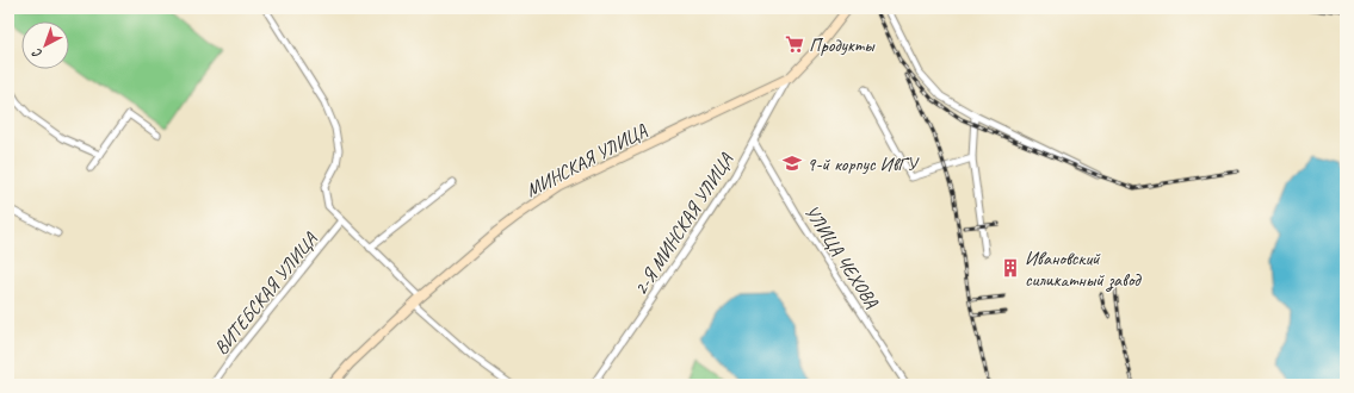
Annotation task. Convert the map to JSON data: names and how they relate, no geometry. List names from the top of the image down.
{
  "streets": {
    "main road": ["МИНСКАЯ УЛИЦА"],
    "street": ["2-Я МИНСКАЯ УЛИЦА", "УЛИЦА ЧЕХОВА", "ВИТЕБСКАЯ УЛИЦА"]
  },
  "crossings": [
    ["МИНСКАЯ УЛИЦА", "2-Я МИНСКАЯ УЛИЦА"],
    ["2-Я МИНСКАЯ УЛИЦА", "УЛИЦА ЧЕХОВА"]
  ],
  "places": {
    "supermarket": ["Продукты"],
    "school or university": ["9-й корпус ИвГУ"],
    "building": ["Ивановский силикатный завод"]
  },
  "north": "bottom left"
}
